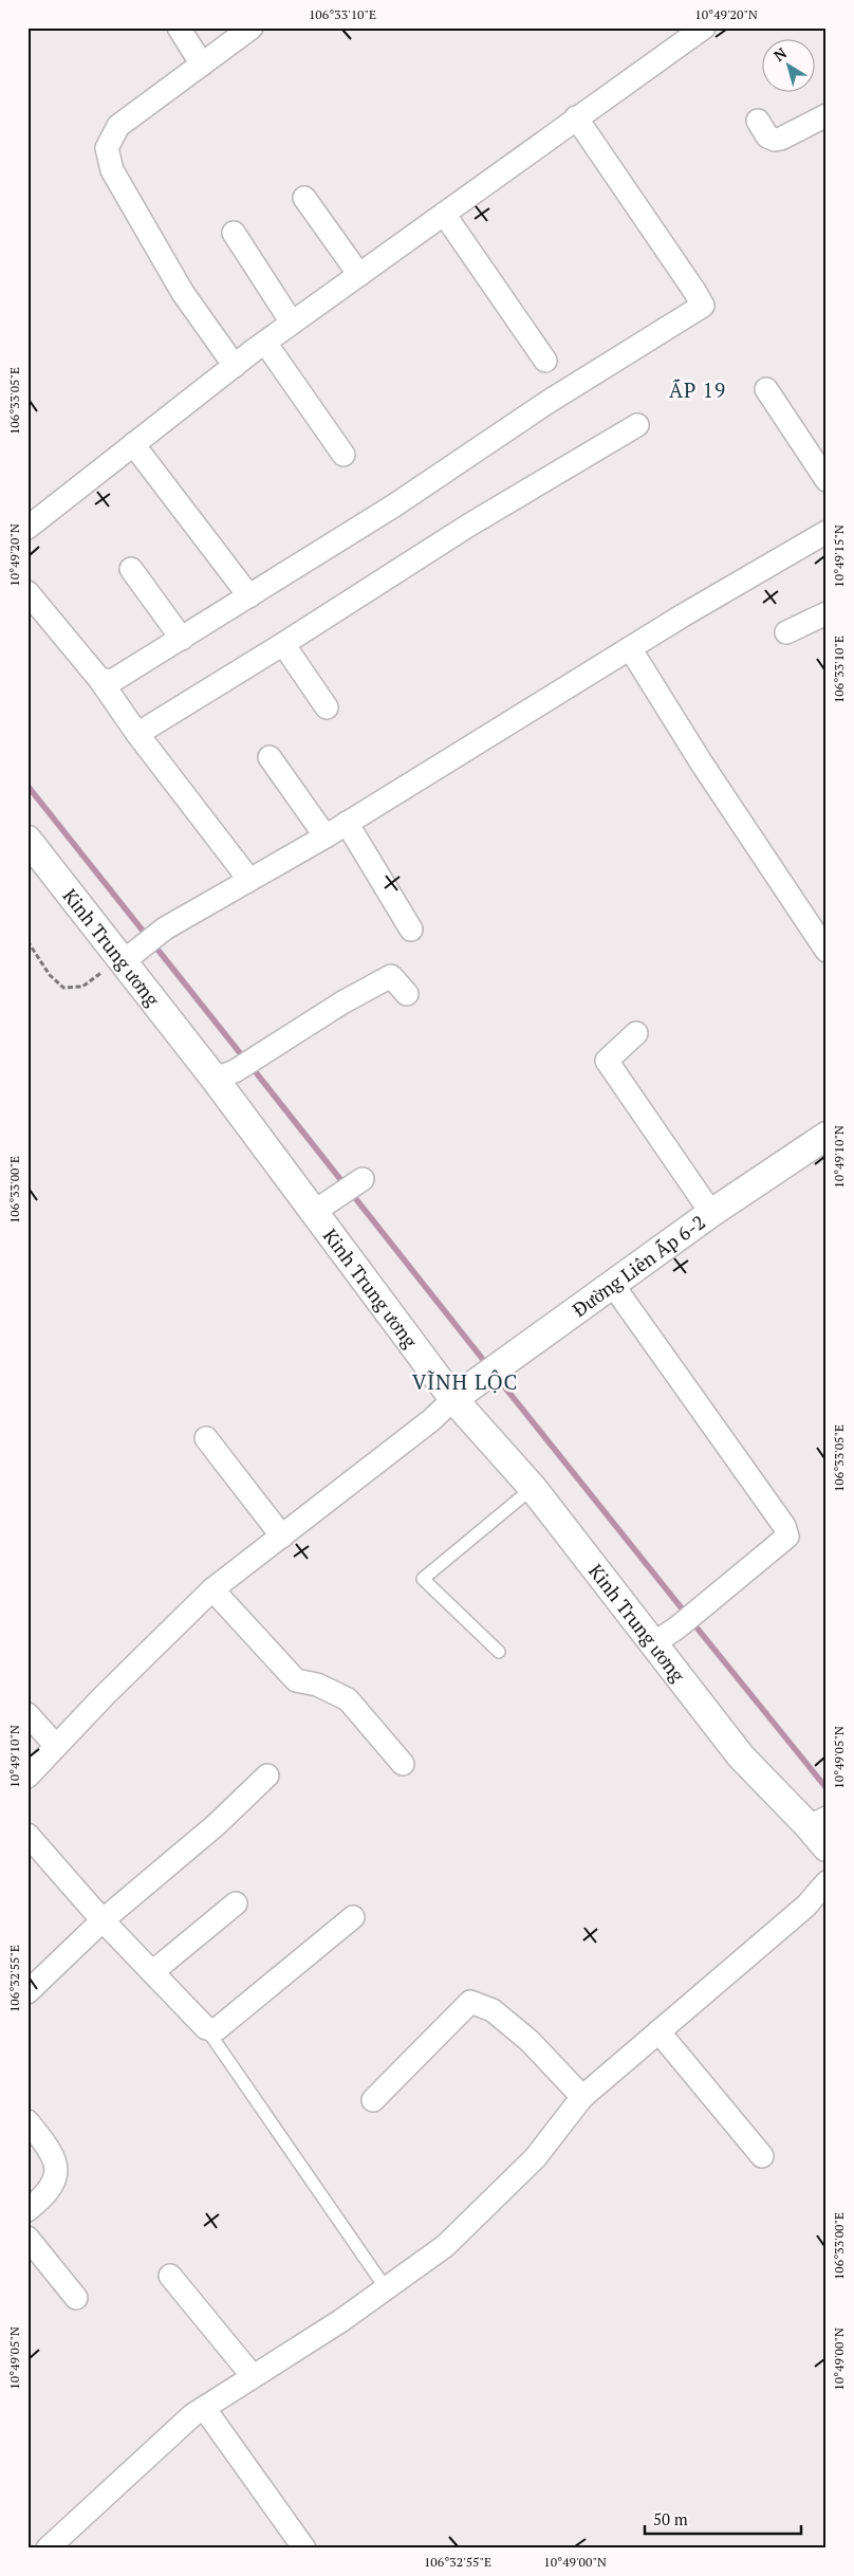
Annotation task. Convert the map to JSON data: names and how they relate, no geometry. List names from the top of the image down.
{
  "streets": {
    "street": ["Kinh Trung ương", "Đường Liên Ấp 6-2"]
  },
  "crossings": [
    ["Kinh Trung ương", "Đường Liên Ấp 6-2"]
  ],
  "districts": ["ẤP 19", "VĨNH LỘC"],
  "scale_bar": "50 m",
  "north": "top left",
  "coordinates": [
    "106°33'10\"E",
    "10°49'20\"N",
    "106°33'05\"E",
    "10°49'15\"N",
    "10°49'10\"N",
    "106°33'00\"E",
    "10°49'05\"N",
    "106°32'55\"E",
    "10°49'00\"N"
  ]
}
